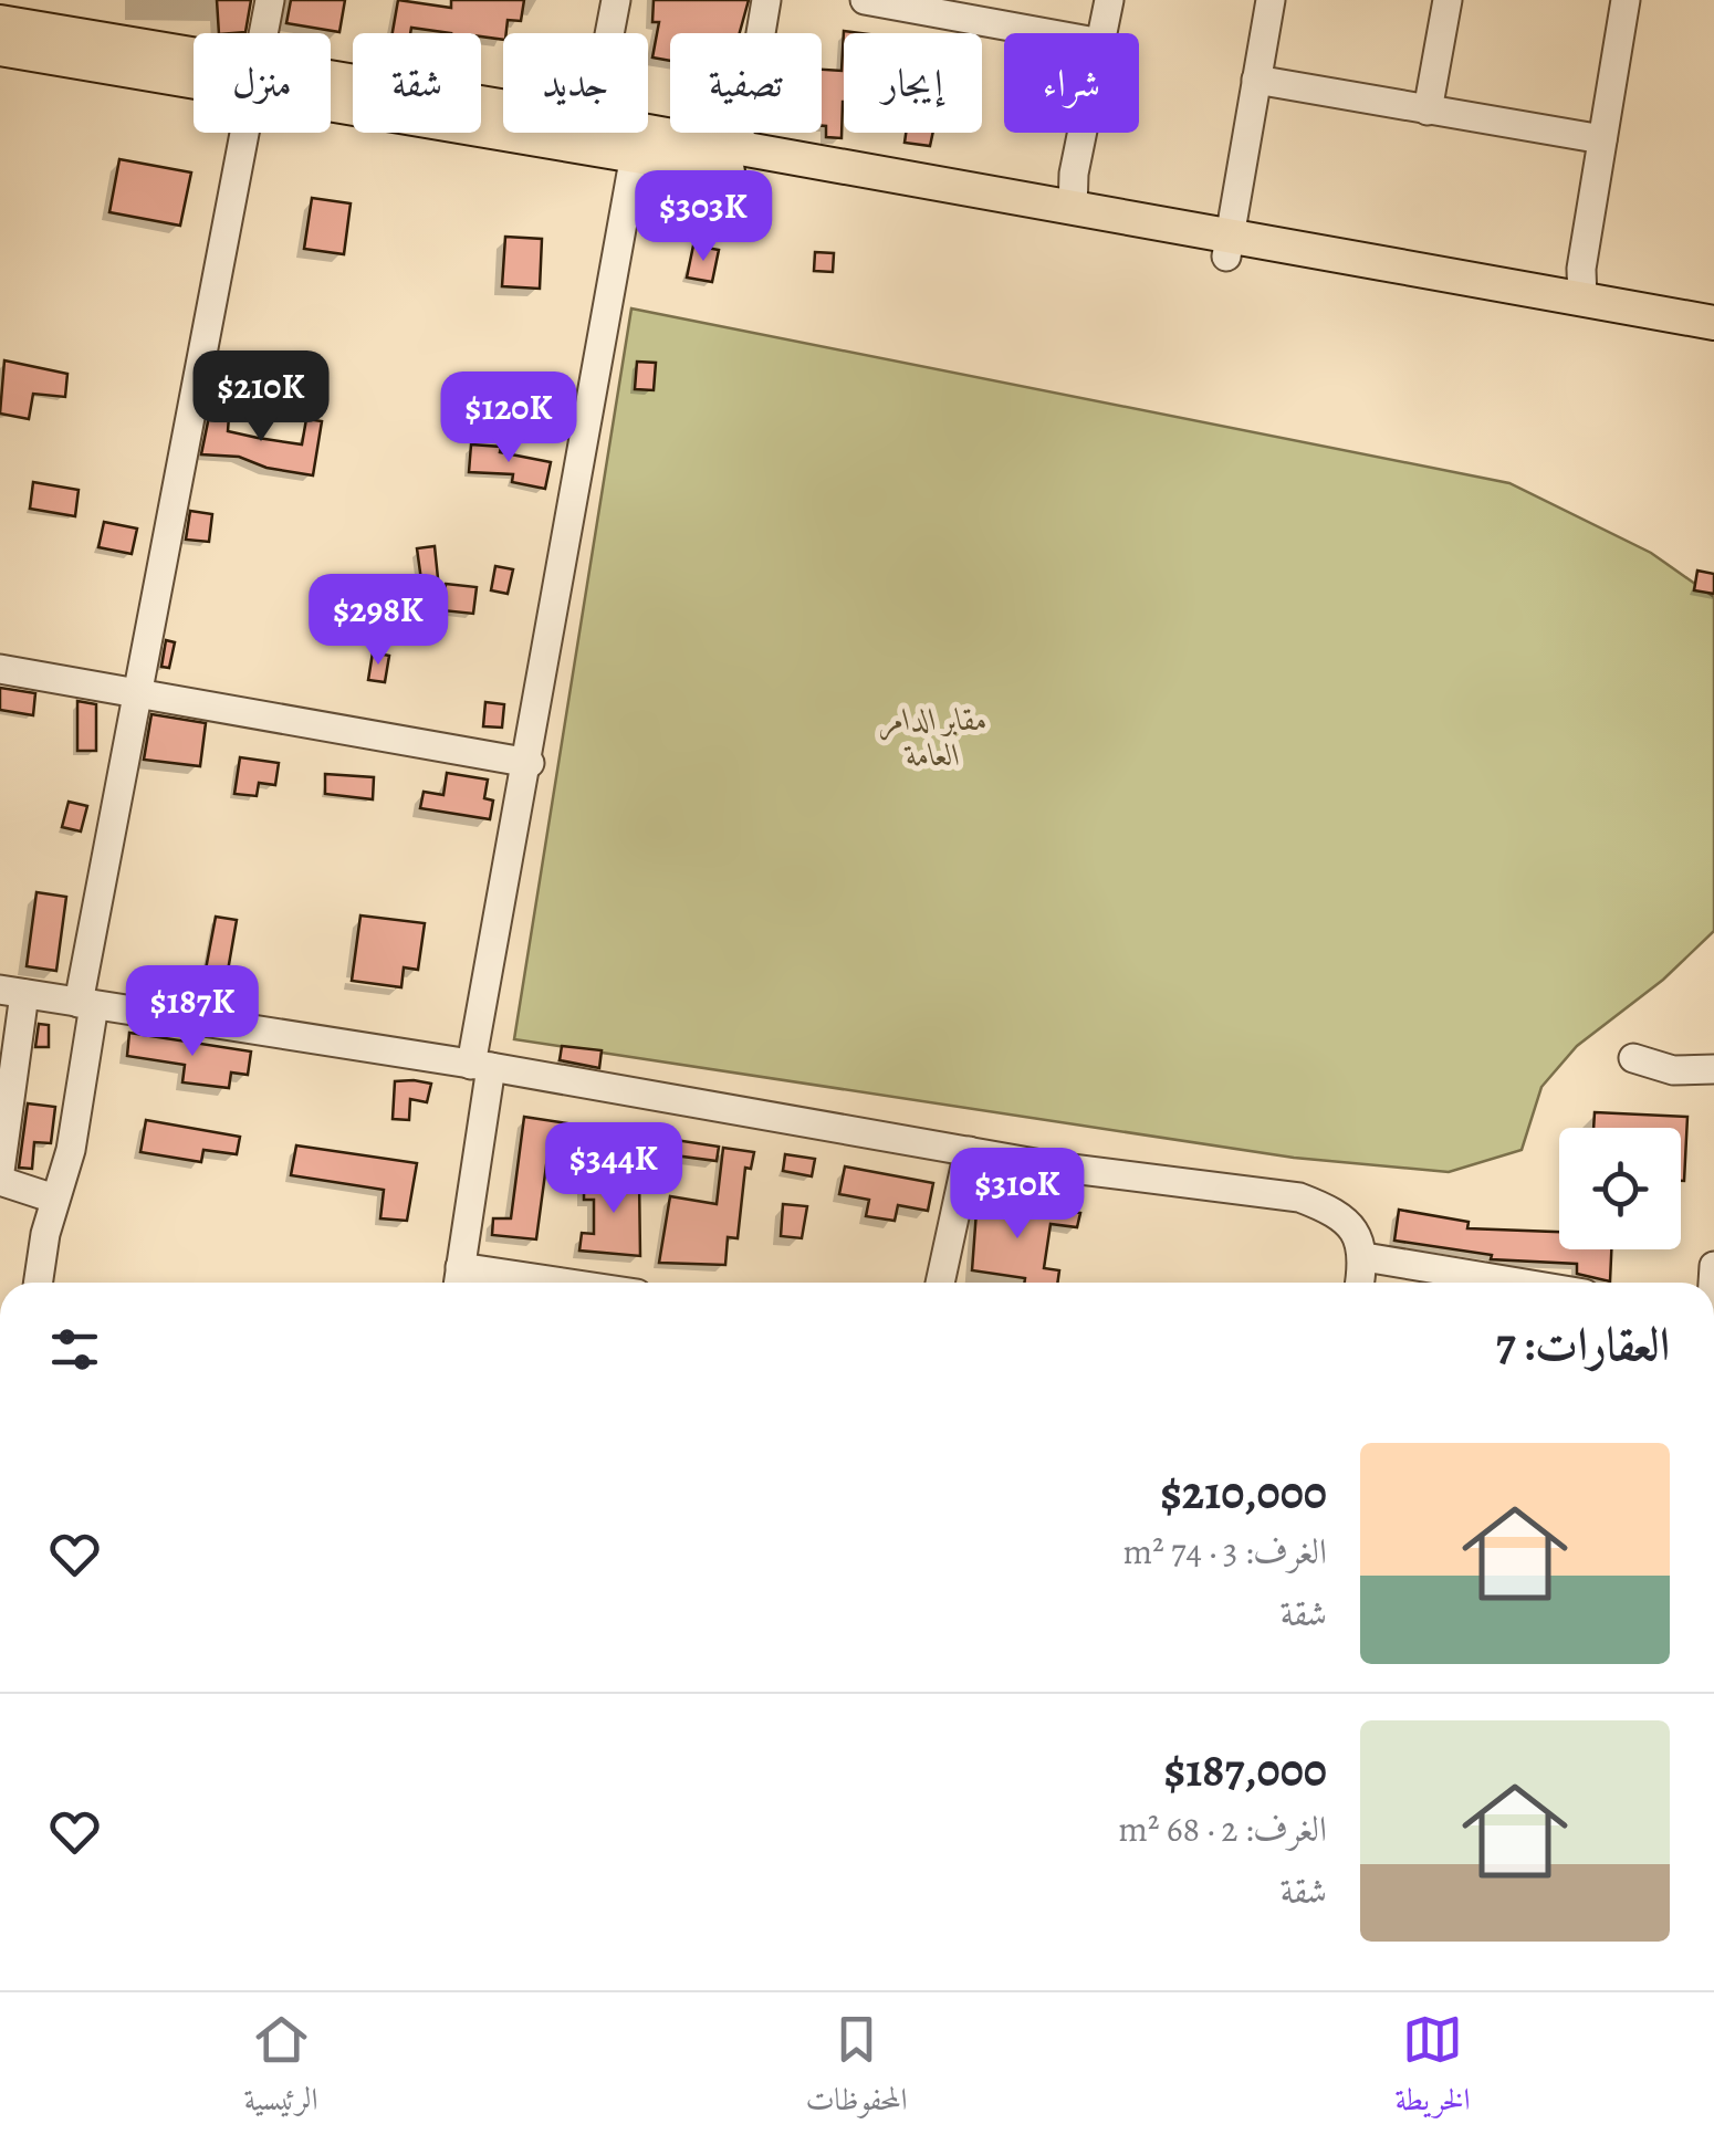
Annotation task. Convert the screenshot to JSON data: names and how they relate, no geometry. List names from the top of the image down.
{
  "parks": ["مقابر الدامر العامة"],
  "page": {
    "chip": [
      "شراء",
      "إيجار",
      "تصفية",
      "جديد",
      "شقة",
      "منزل"
    ],
    "price": [
      "$303K",
      "$210K",
      "$120K",
      "$298K",
      "$187K",
      "$344K",
      "$310K"
    ],
    "heading": "العقارات: 7",
    "list": [
      {
        "name": "$210,000",
        "note": "الغرف: 3 · 74 m² · شقة"
      },
      {
        "name": "$187,000",
        "note": "الغرف: 2 · 68 m² · شقة"
      }
    ],
    "tabs": ["الخريطة", "المحفوظات", "الرئيسية"]
  }
}
